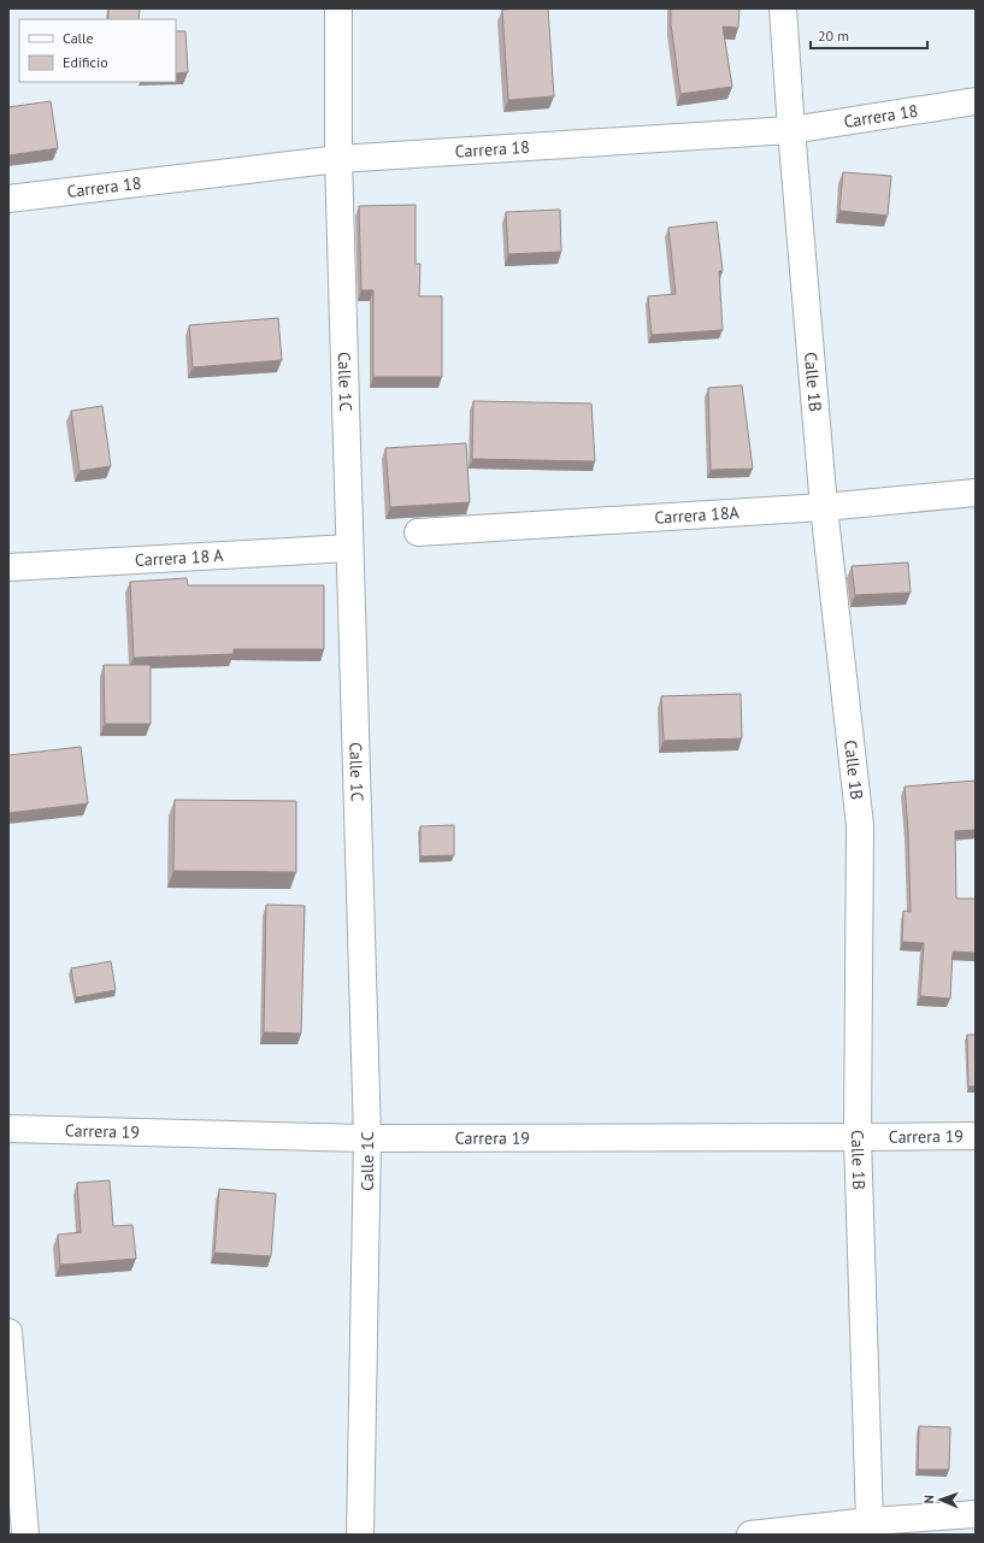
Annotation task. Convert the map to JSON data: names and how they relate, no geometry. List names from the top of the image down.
{
  "streets": {
    "street": [
      "Carrera 18",
      "Calle 1C",
      "Calle 1B",
      "Carrera 18A",
      "Carrera 18 A",
      "Carrera 19"
    ]
  },
  "crossings": [
    ["Carrera 18", "Calle 1C"],
    ["Carrera 18", "Calle 1B"],
    ["Calle 1C", "Carrera 18 A"],
    ["Calle 1C", "Carrera 19"],
    ["Calle 1B", "Carrera 18A"],
    ["Calle 1B", "Carrera 19"]
  ],
  "legend": ["Calle", "Edificio"],
  "scale_bar": "20 m",
  "north": "left"
}
